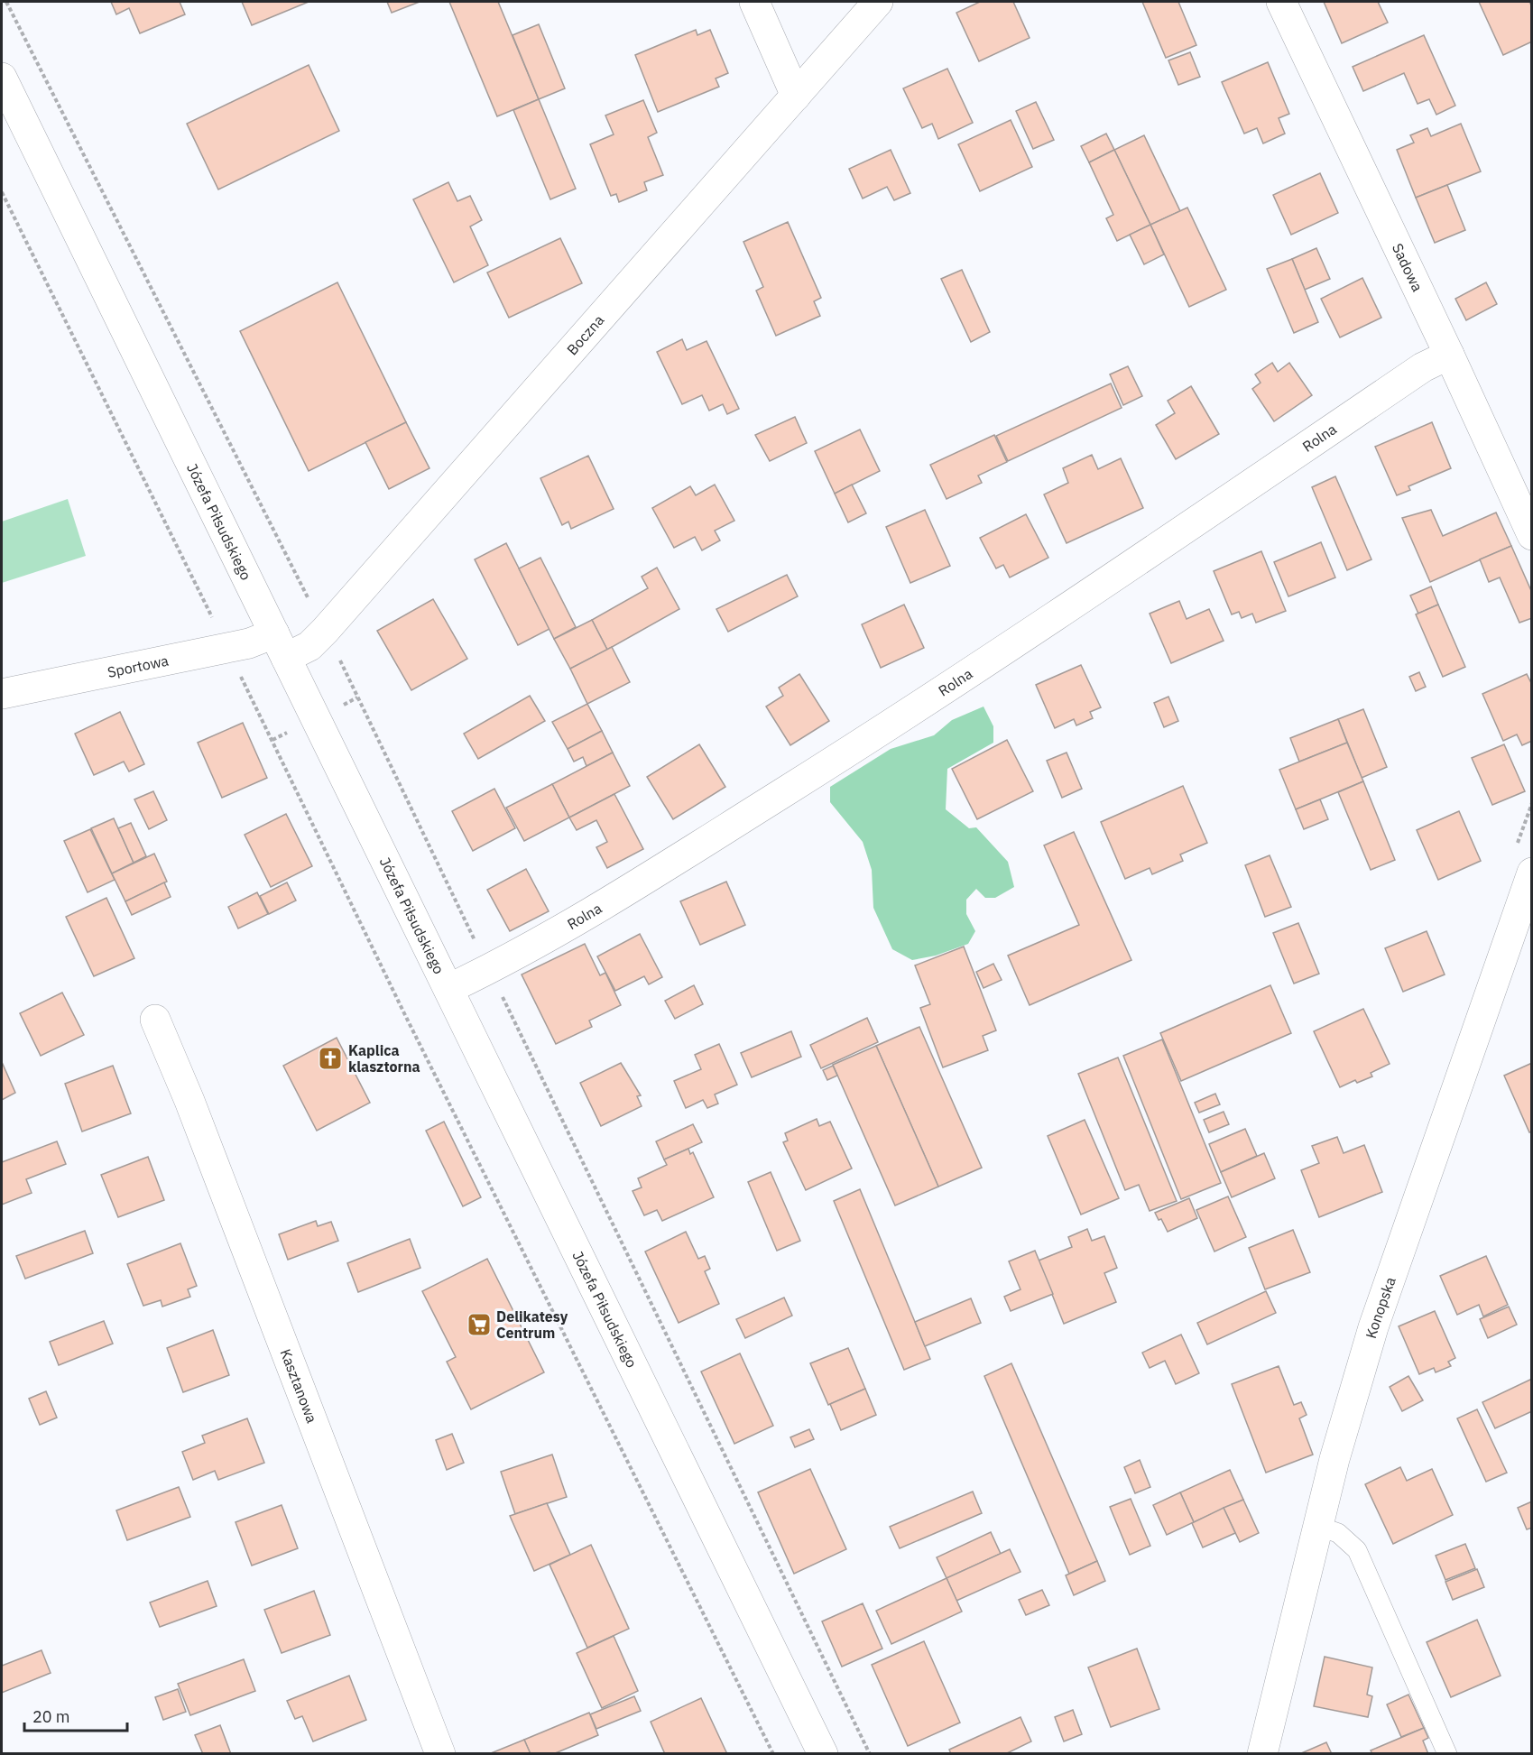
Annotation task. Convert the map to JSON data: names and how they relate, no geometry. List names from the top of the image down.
{
  "streets": {
    "street": [
      "Sadowa",
      "Boczna",
      "Rolna",
      "Józefa Piłsudskiego",
      "Sportowa",
      "Konopska",
      "Kasztanowa"
    ]
  },
  "crossings": [
    ["Sadowa", "Rolna"],
    ["Boczna", "Józefa Piłsudskiego"],
    ["Boczna", "Sportowa"],
    ["Rolna", "Józefa Piłsudskiego"],
    ["Józefa Piłsudskiego", "Sportowa"]
  ],
  "places": {
    "church": ["Kaplica klasztorna"],
    "supermarket": ["Delikatesy Centrum"]
  },
  "scale_bar": "20 m"
}
